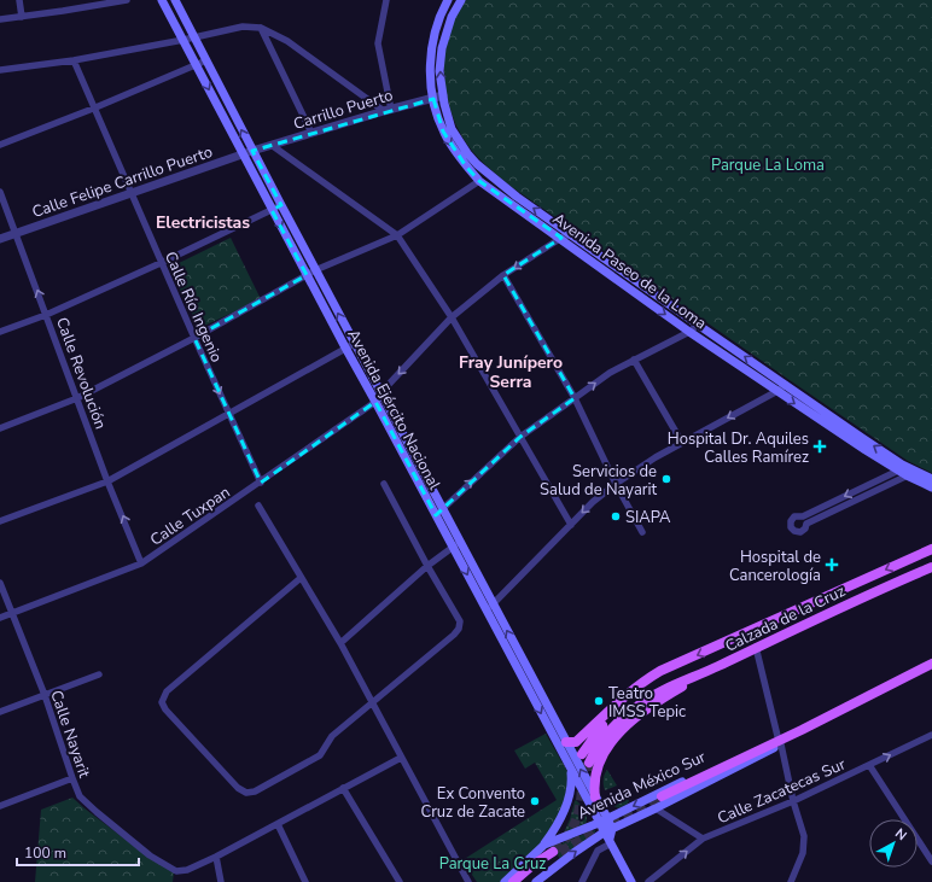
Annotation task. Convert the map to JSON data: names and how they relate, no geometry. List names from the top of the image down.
{
  "streets": {
    "main road": [
      "Avenida Paseo de la Loma",
      "Avenida Ejército Nacional",
      "Calzada de la Cruz",
      "Avenida México Sur"
    ],
    "street": [
      "Carrillo Puerto",
      "Calle Felipe Carrillo Puerto",
      "Calle Río Ingenio",
      "Calle Revolución",
      "Calle Tuxpan",
      "Calle Nayarit",
      "Calle Zacatecas Sur"
    ]
  },
  "crossings": [
    ["Carrillo Puerto", "Calle Felipe Carrillo Puerto"],
    ["Carrillo Puerto", "Avenida Paseo de la Loma"],
    ["Carrillo Puerto", "Avenida Ejército Nacional"],
    ["Calle Felipe Carrillo Puerto", "Calle Río Ingenio"],
    ["Calle Felipe Carrillo Puerto", "Calle Revolución"],
    ["Calle Felipe Carrillo Puerto", "Avenida Ejército Nacional"],
    ["Avenida Paseo de la Loma", "Calle Tuxpan"],
    ["Calle Río Ingenio", "Calle Tuxpan"],
    ["Calle Revolución", "Calle Tuxpan"],
    ["Avenida Ejército Nacional", "Calle Tuxpan"],
    ["Avenida Ejército Nacional", "Avenida México Sur"],
    ["Calle Tuxpan", "Calle Nayarit"]
  ],
  "one_way": ["Calle Revolución", "Calle Zacatecas Sur"],
  "districts": ["Electricistas", "Fray Junípero Serra"],
  "parks": ["Parque La Loma", "Parque La Cruz"],
  "places": {
    "health": ["Hospital Dr. Aquiles Calles Ramírez", "Hospital de Cancerología"],
    "other": [
      "Servicios de Salud de Nayarit",
      "SIAPA",
      "Teatro IMSS Tepic",
      "Ex Convento Cruz de Zacate"
    ]
  },
  "scale_bar": "100 m",
  "north": "top right"
}
